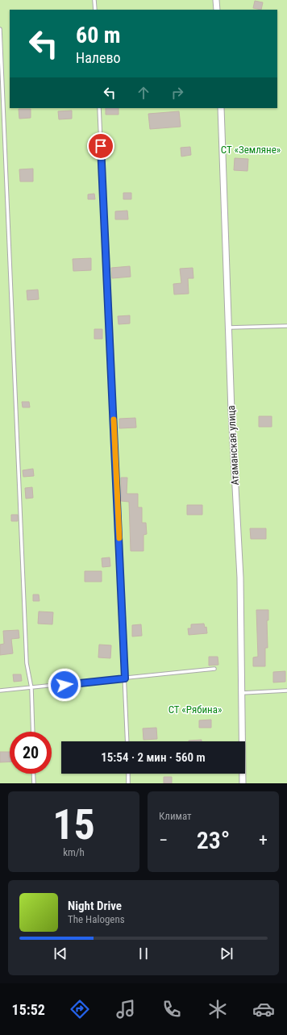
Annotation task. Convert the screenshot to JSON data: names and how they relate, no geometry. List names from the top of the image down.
{
  "streets": {
    "street": ["Атаманская улица"]
  },
  "parks": ["СТ «Земляне»", "СТ «Рябина»"],
  "page": {
    "turn": ["60 m", "Налево"],
    "limit": "20",
    "trip": "15:54 · 2 мин · 560 m",
    "tile": [
      ["15", "km/h"],
      "Климат"
    ],
    "heat": ["−", "23°", "+"],
    "song": ["Night Drive", "The Halogens"],
    "tabs": "15:52"
  }
}
